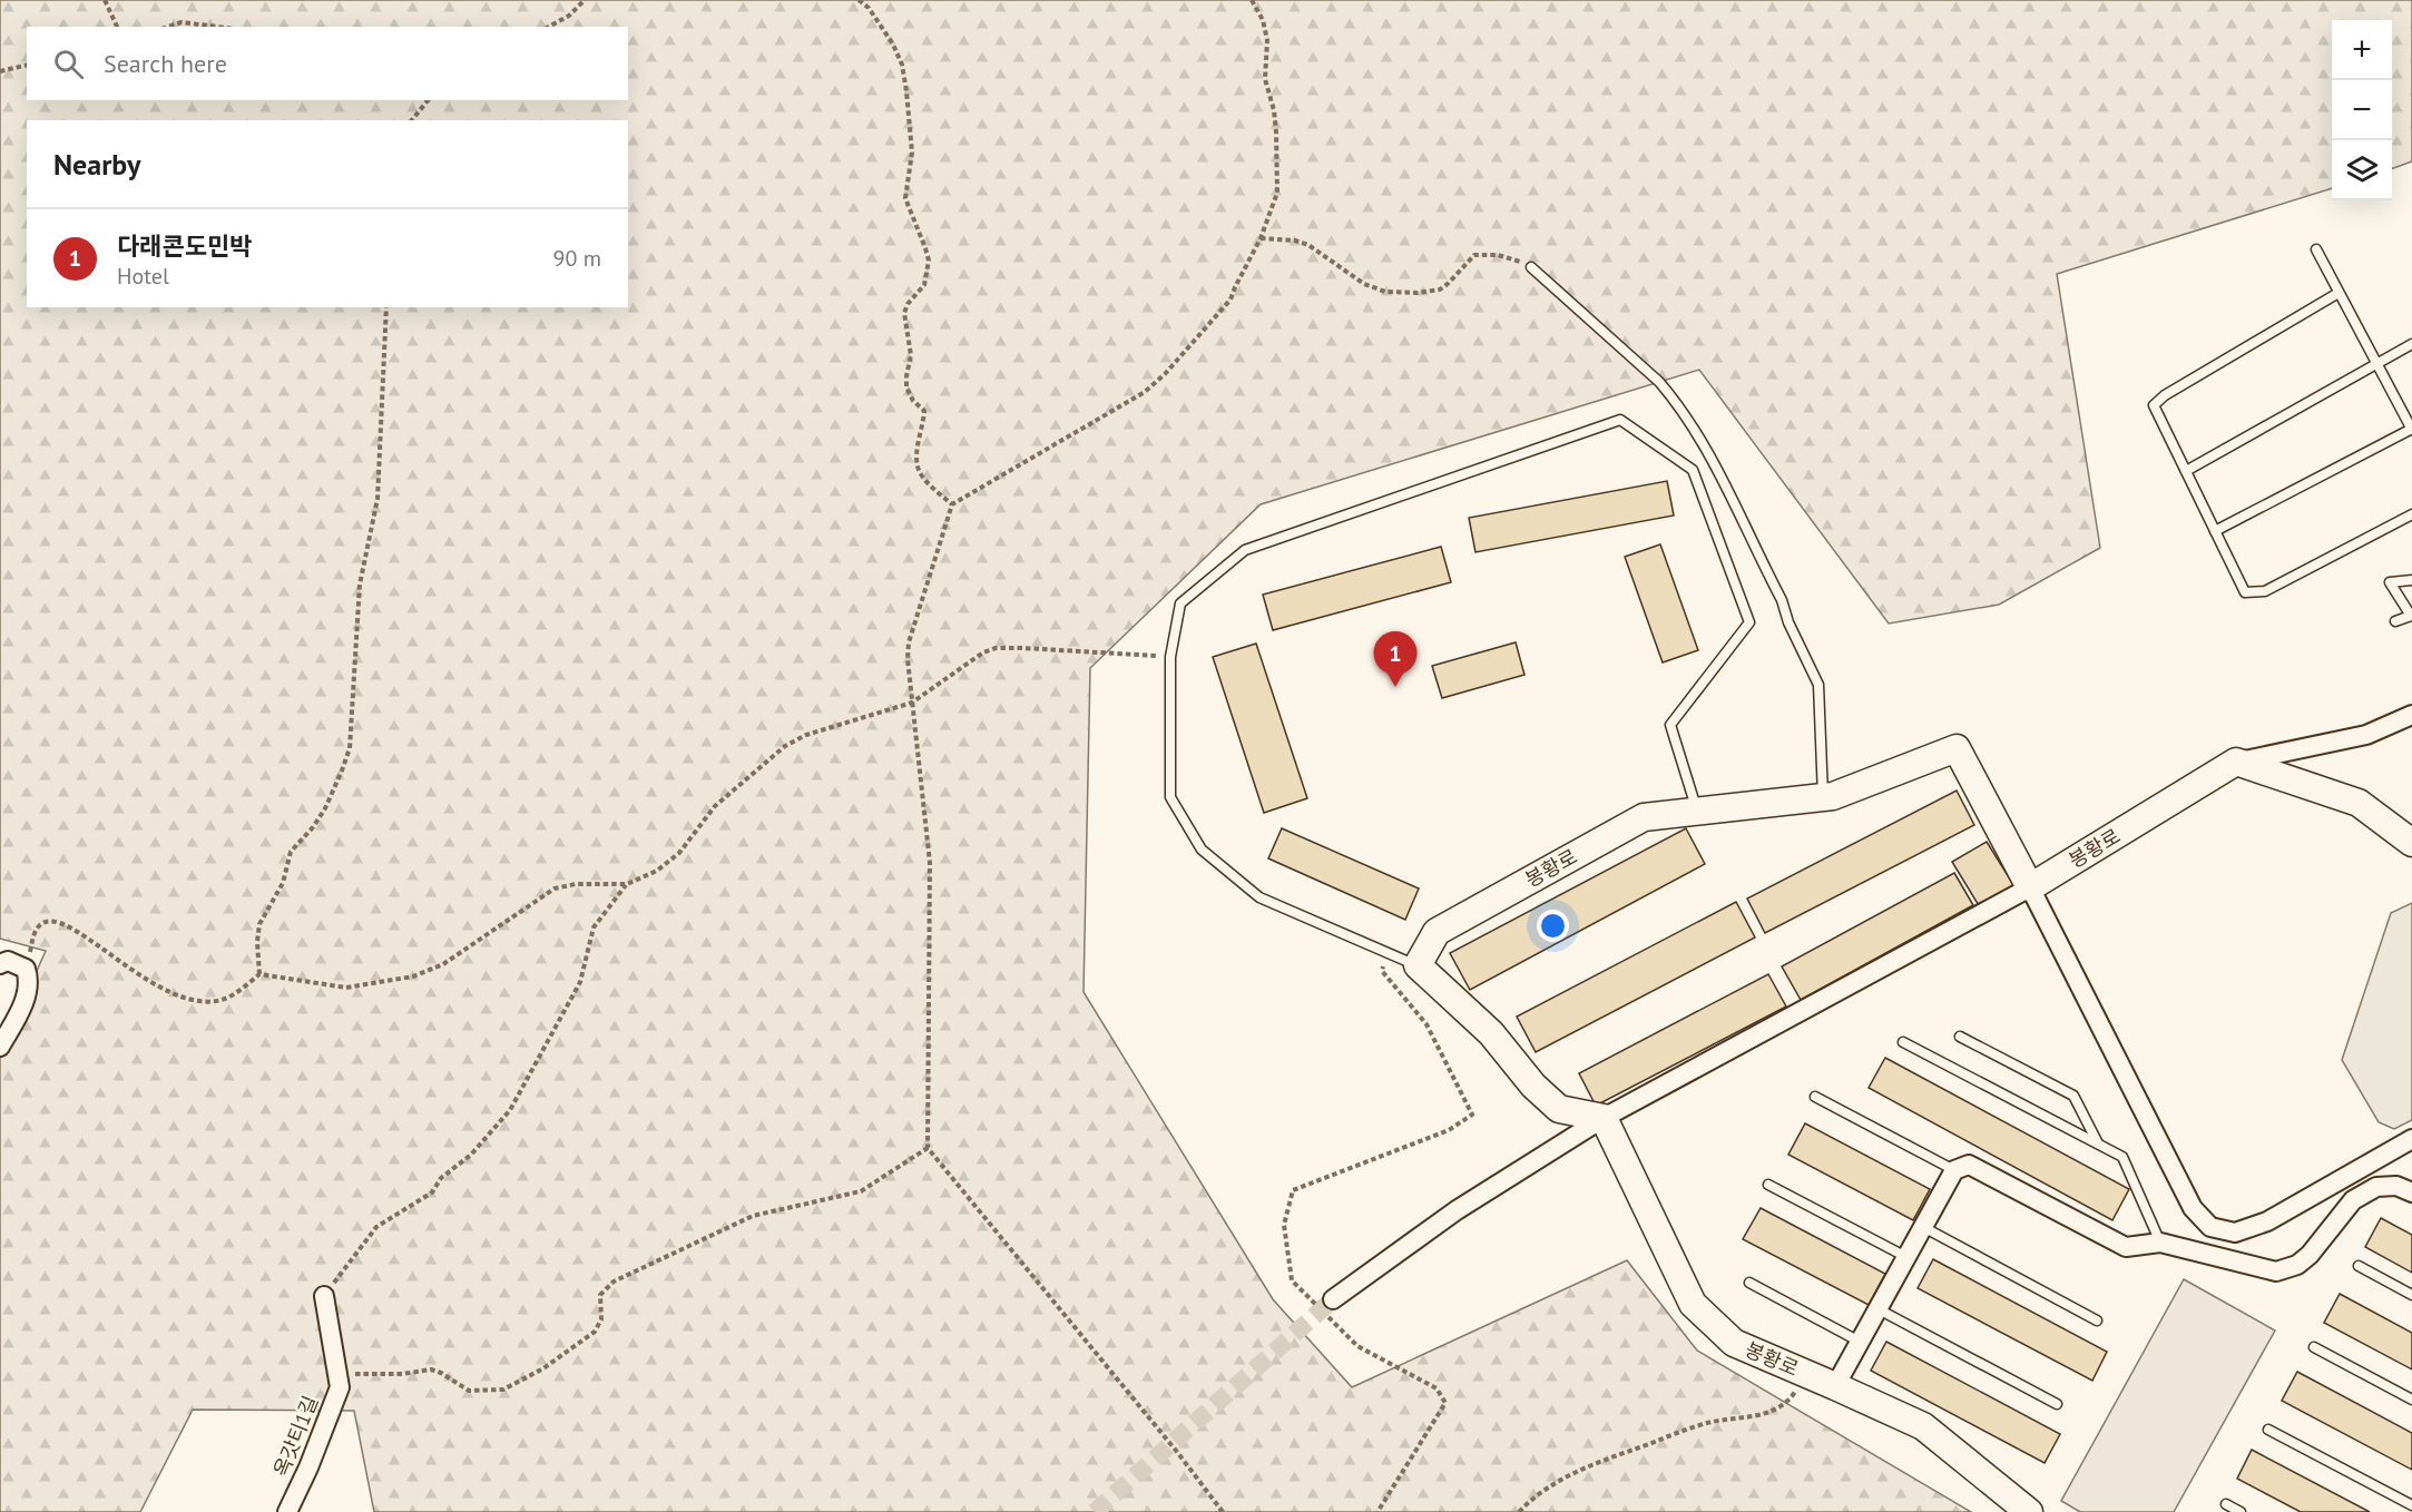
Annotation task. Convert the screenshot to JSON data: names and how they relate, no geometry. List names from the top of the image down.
{
  "streets": {
    "street": ["봉황로", "옥갓티1길"]
  },
  "page": {
    "map_buttons": ["+", "−"],
    "search": "Search here",
    "heading": "Nearby",
    "list": [
      {
        "mark": "1",
        "name": "다래콘도민박",
        "note": "Hotel",
        "value": "90 m"
      }
    ],
    "pins": "1"
  }
}
